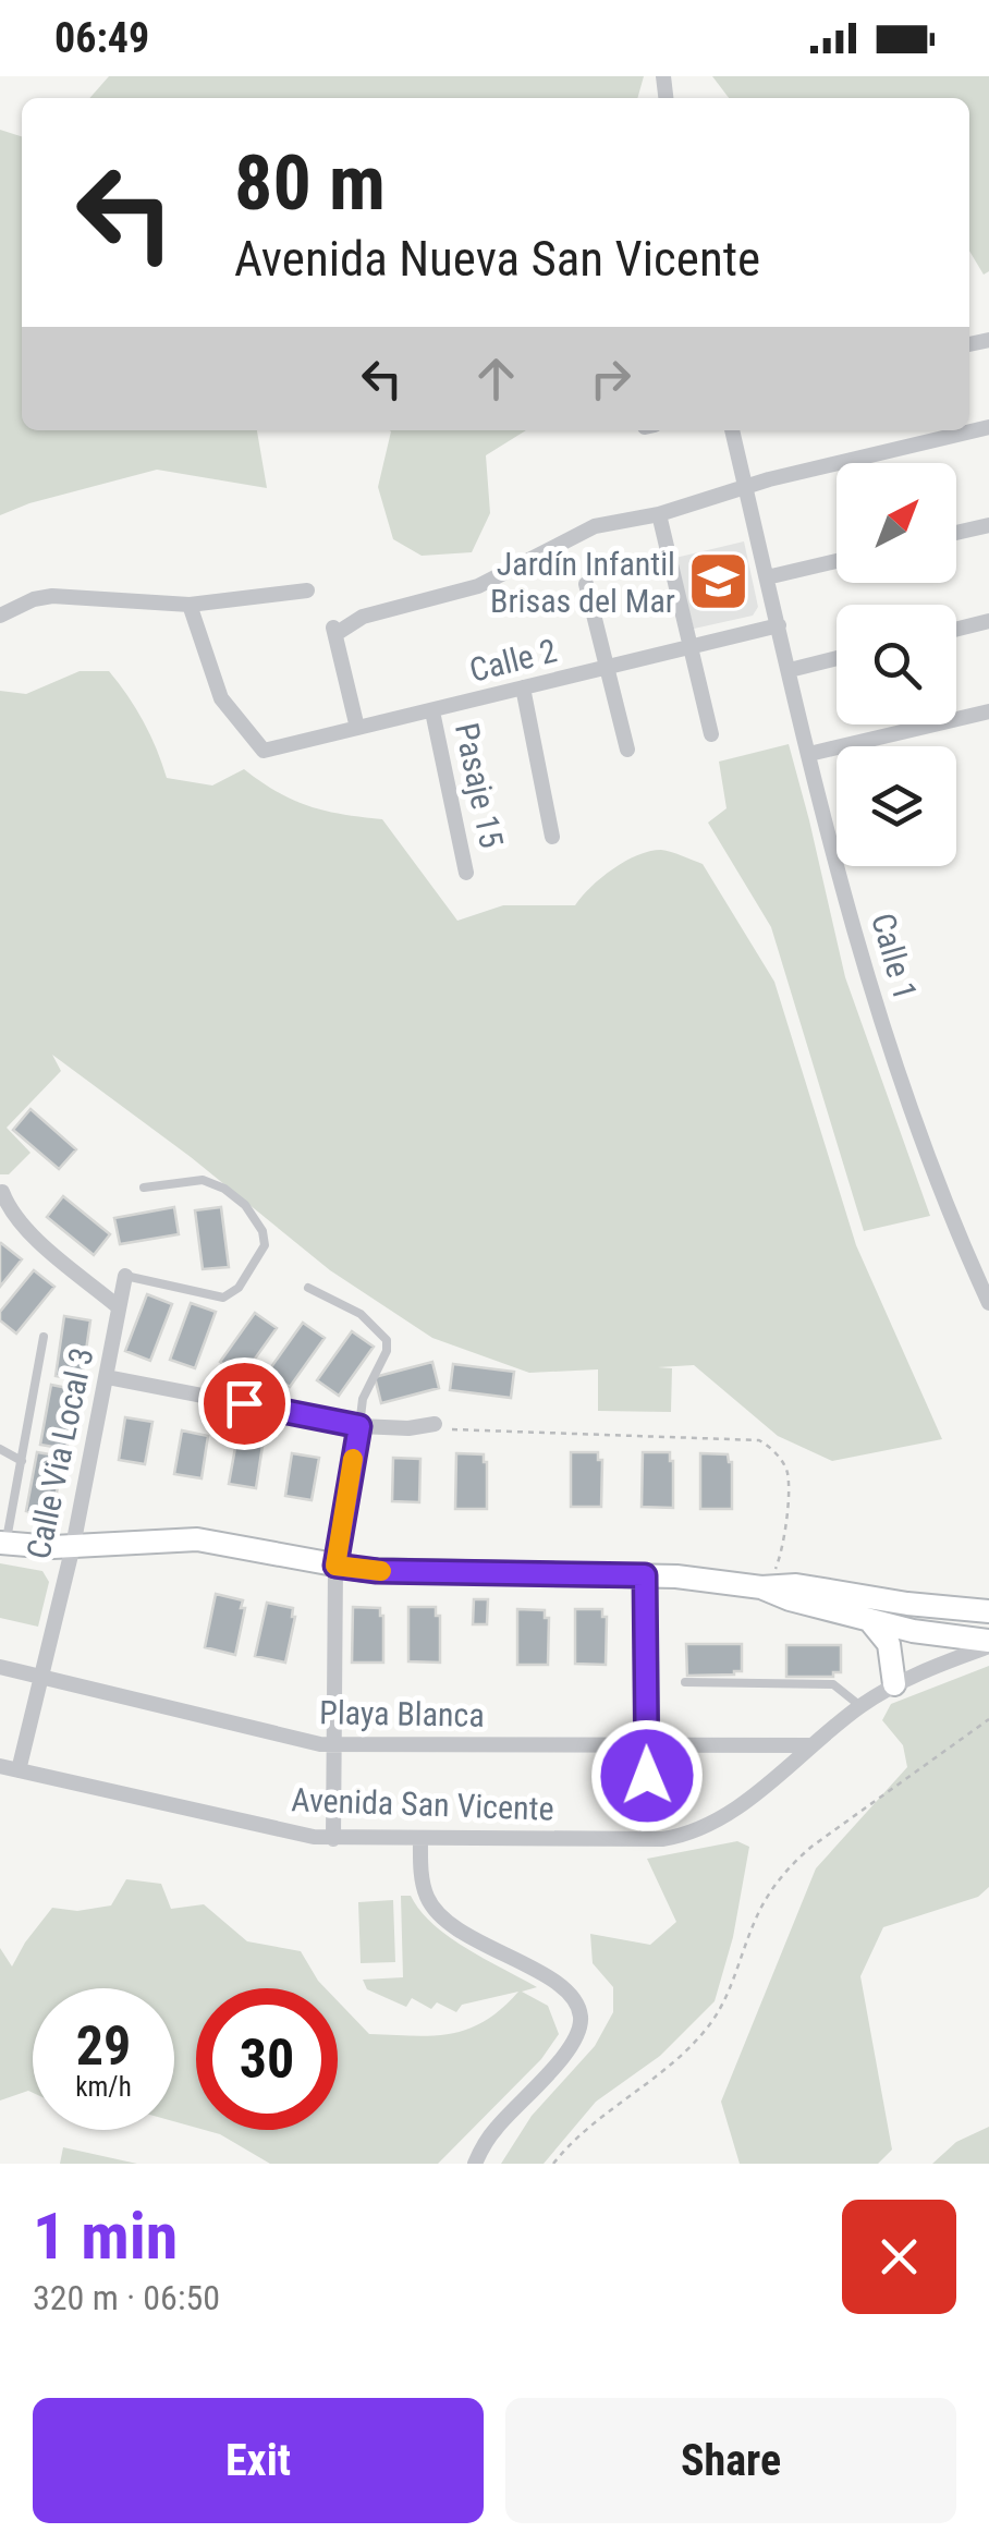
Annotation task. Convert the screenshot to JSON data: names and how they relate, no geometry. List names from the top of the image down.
{
  "streets": {
    "street": [
      "Calle 2",
      "Pasaje 15",
      "Calle 1",
      "Calle Via Local 3",
      "Playa Blanca",
      "Avenida San Vicente"
    ]
  },
  "crossings": [
    ["Calle 2", "Pasaje 15"],
    ["Calle 2", "Calle 1"],
    ["Calle Via Local 3", "Playa Blanca"],
    ["Calle Via Local 3", "Avenida San Vicente"],
    ["Playa Blanca", "Avenida San Vicente"]
  ],
  "places": {
    "school or university": ["Jardín Infantil Brisas del Mar"]
  },
  "north": "top right",
  "page": {
    "status": "06:49",
    "turn": ["80 m", "Avenida Nueva San Vicente"],
    "speed": "29 km/h",
    "limit": "30",
    "heading": ["1 min", "320 m · 06:50"],
    "buttons": ["Exit", "Share"]
  }
}
